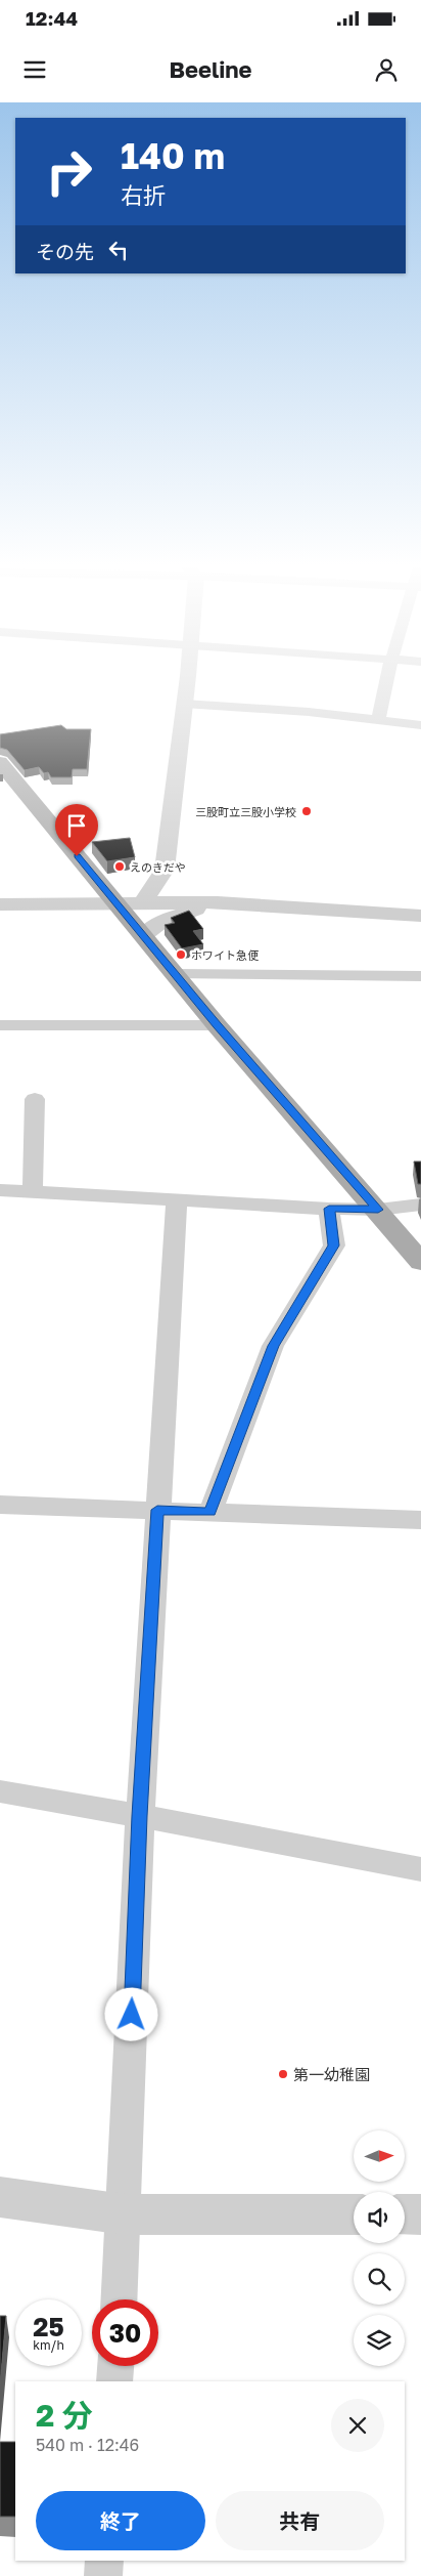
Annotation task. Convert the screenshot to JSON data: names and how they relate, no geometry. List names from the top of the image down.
{
  "places": [
    "三股町立三股小学校",
    "えのきだや",
    "ホワイト急便",
    "第一幼稚園"
  ],
  "north": "right",
  "page": {
    "status": "12:44",
    "header": "Beeline",
    "turn": ["140 m", "右折"],
    "then": "その先",
    "speed": "25 km/h",
    "limit": "30",
    "heading": ["2 分", "540 m · 12:46"],
    "buttons": ["終了", "共有"]
  }
}
